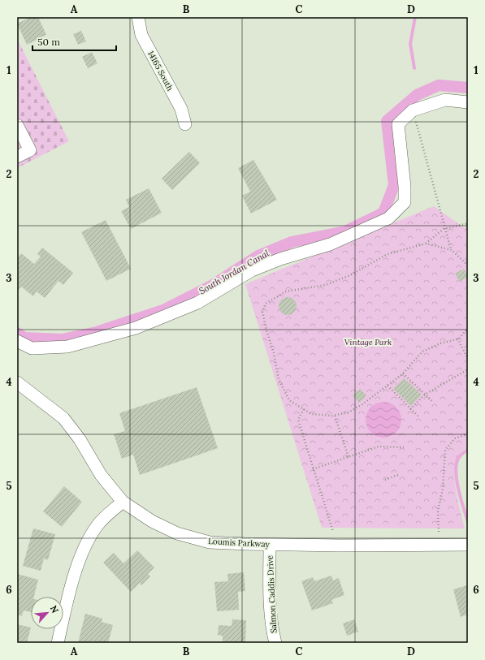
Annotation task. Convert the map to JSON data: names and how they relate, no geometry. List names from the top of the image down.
{
  "streets": {
    "street": ["14165 South", "Loumis Parkway", "Salmon Caddis Drive"]
  },
  "crossings": [
    ["Loumis Parkway", "Salmon Caddis Drive"]
  ],
  "water": ["South Jordan Canal"],
  "parks": ["Vintage Park"],
  "scale_bar": "50 m",
  "north": "top right",
  "grid": {
    "columns": [
      "A",
      "B",
      "C",
      "D"
    ],
    "rows": [
      "1",
      "2",
      "3",
      "4",
      "5",
      "6"
    ]
  }
}
